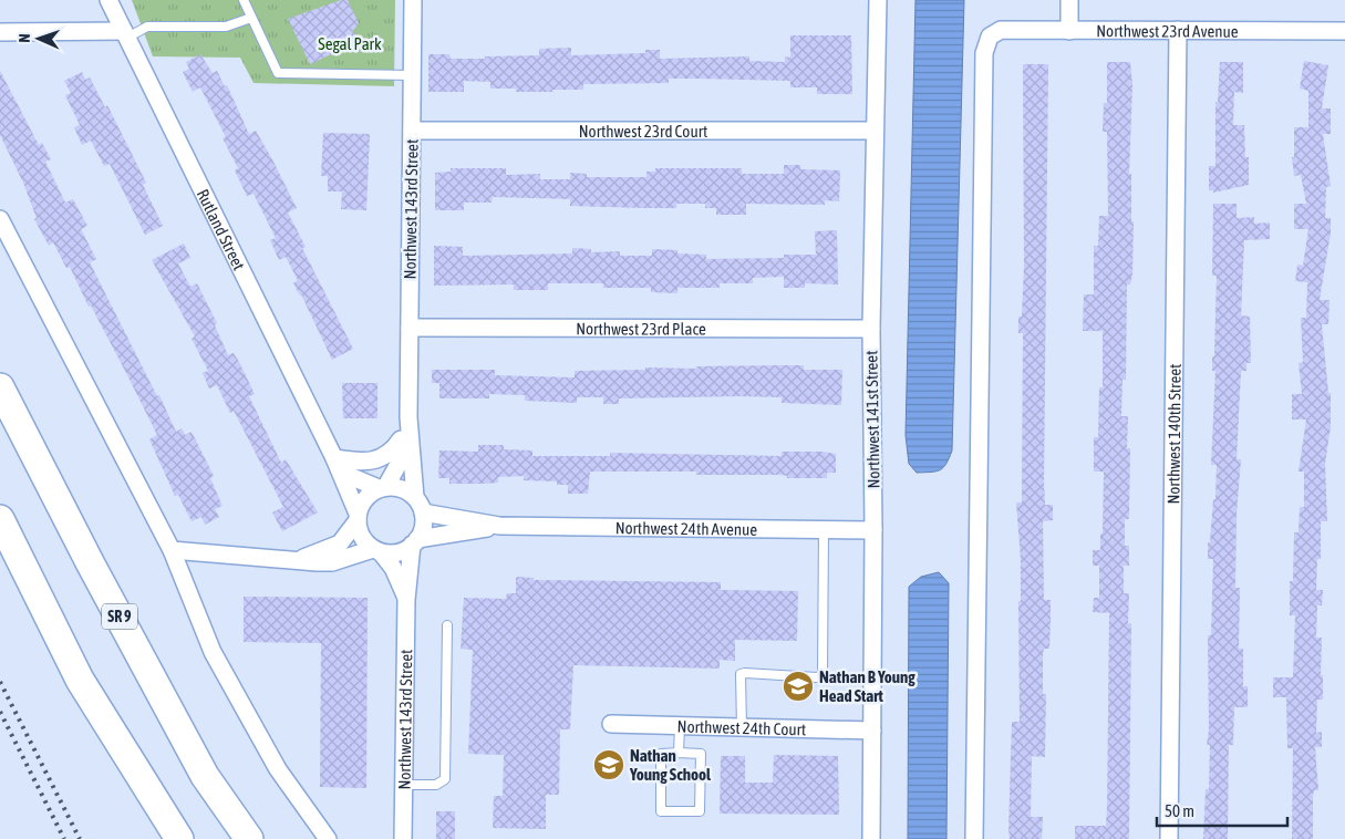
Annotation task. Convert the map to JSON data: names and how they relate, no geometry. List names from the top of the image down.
{
  "streets": {
    "main road": ["SR 9"],
    "street": [
      "Northwest 23rd Avenue",
      "Northwest 23rd Court",
      "Northwest 143rd Street",
      "Rutland Street",
      "Northwest 23rd Place",
      "Northwest 141st Street",
      "Northwest 140th Street",
      "Northwest 24th Avenue",
      "Northwest 24th Court"
    ]
  },
  "crossings": [
    ["Northwest 23rd Avenue", "Northwest 140th Street"],
    ["Northwest 23rd Court", "Northwest 143rd Street"],
    ["Northwest 23rd Court", "Northwest 141st Street"],
    ["Northwest 143rd Street", "Rutland Street"],
    ["Northwest 143rd Street", "Northwest 23rd Place"],
    ["Northwest 143rd Street", "Northwest 24th Avenue"],
    ["Rutland Street", "Northwest 24th Avenue"],
    ["Northwest 23rd Place", "Northwest 141st Street"],
    ["Northwest 141st Street", "Northwest 24th Avenue"],
    ["Northwest 141st Street", "Northwest 24th Court"]
  ],
  "parks": ["Segal Park"],
  "places": {
    "school or university": ["Nathan B Young Head Start", "Nathan Young School"]
  },
  "scale_bar": "50 m",
  "north": "left"
}
